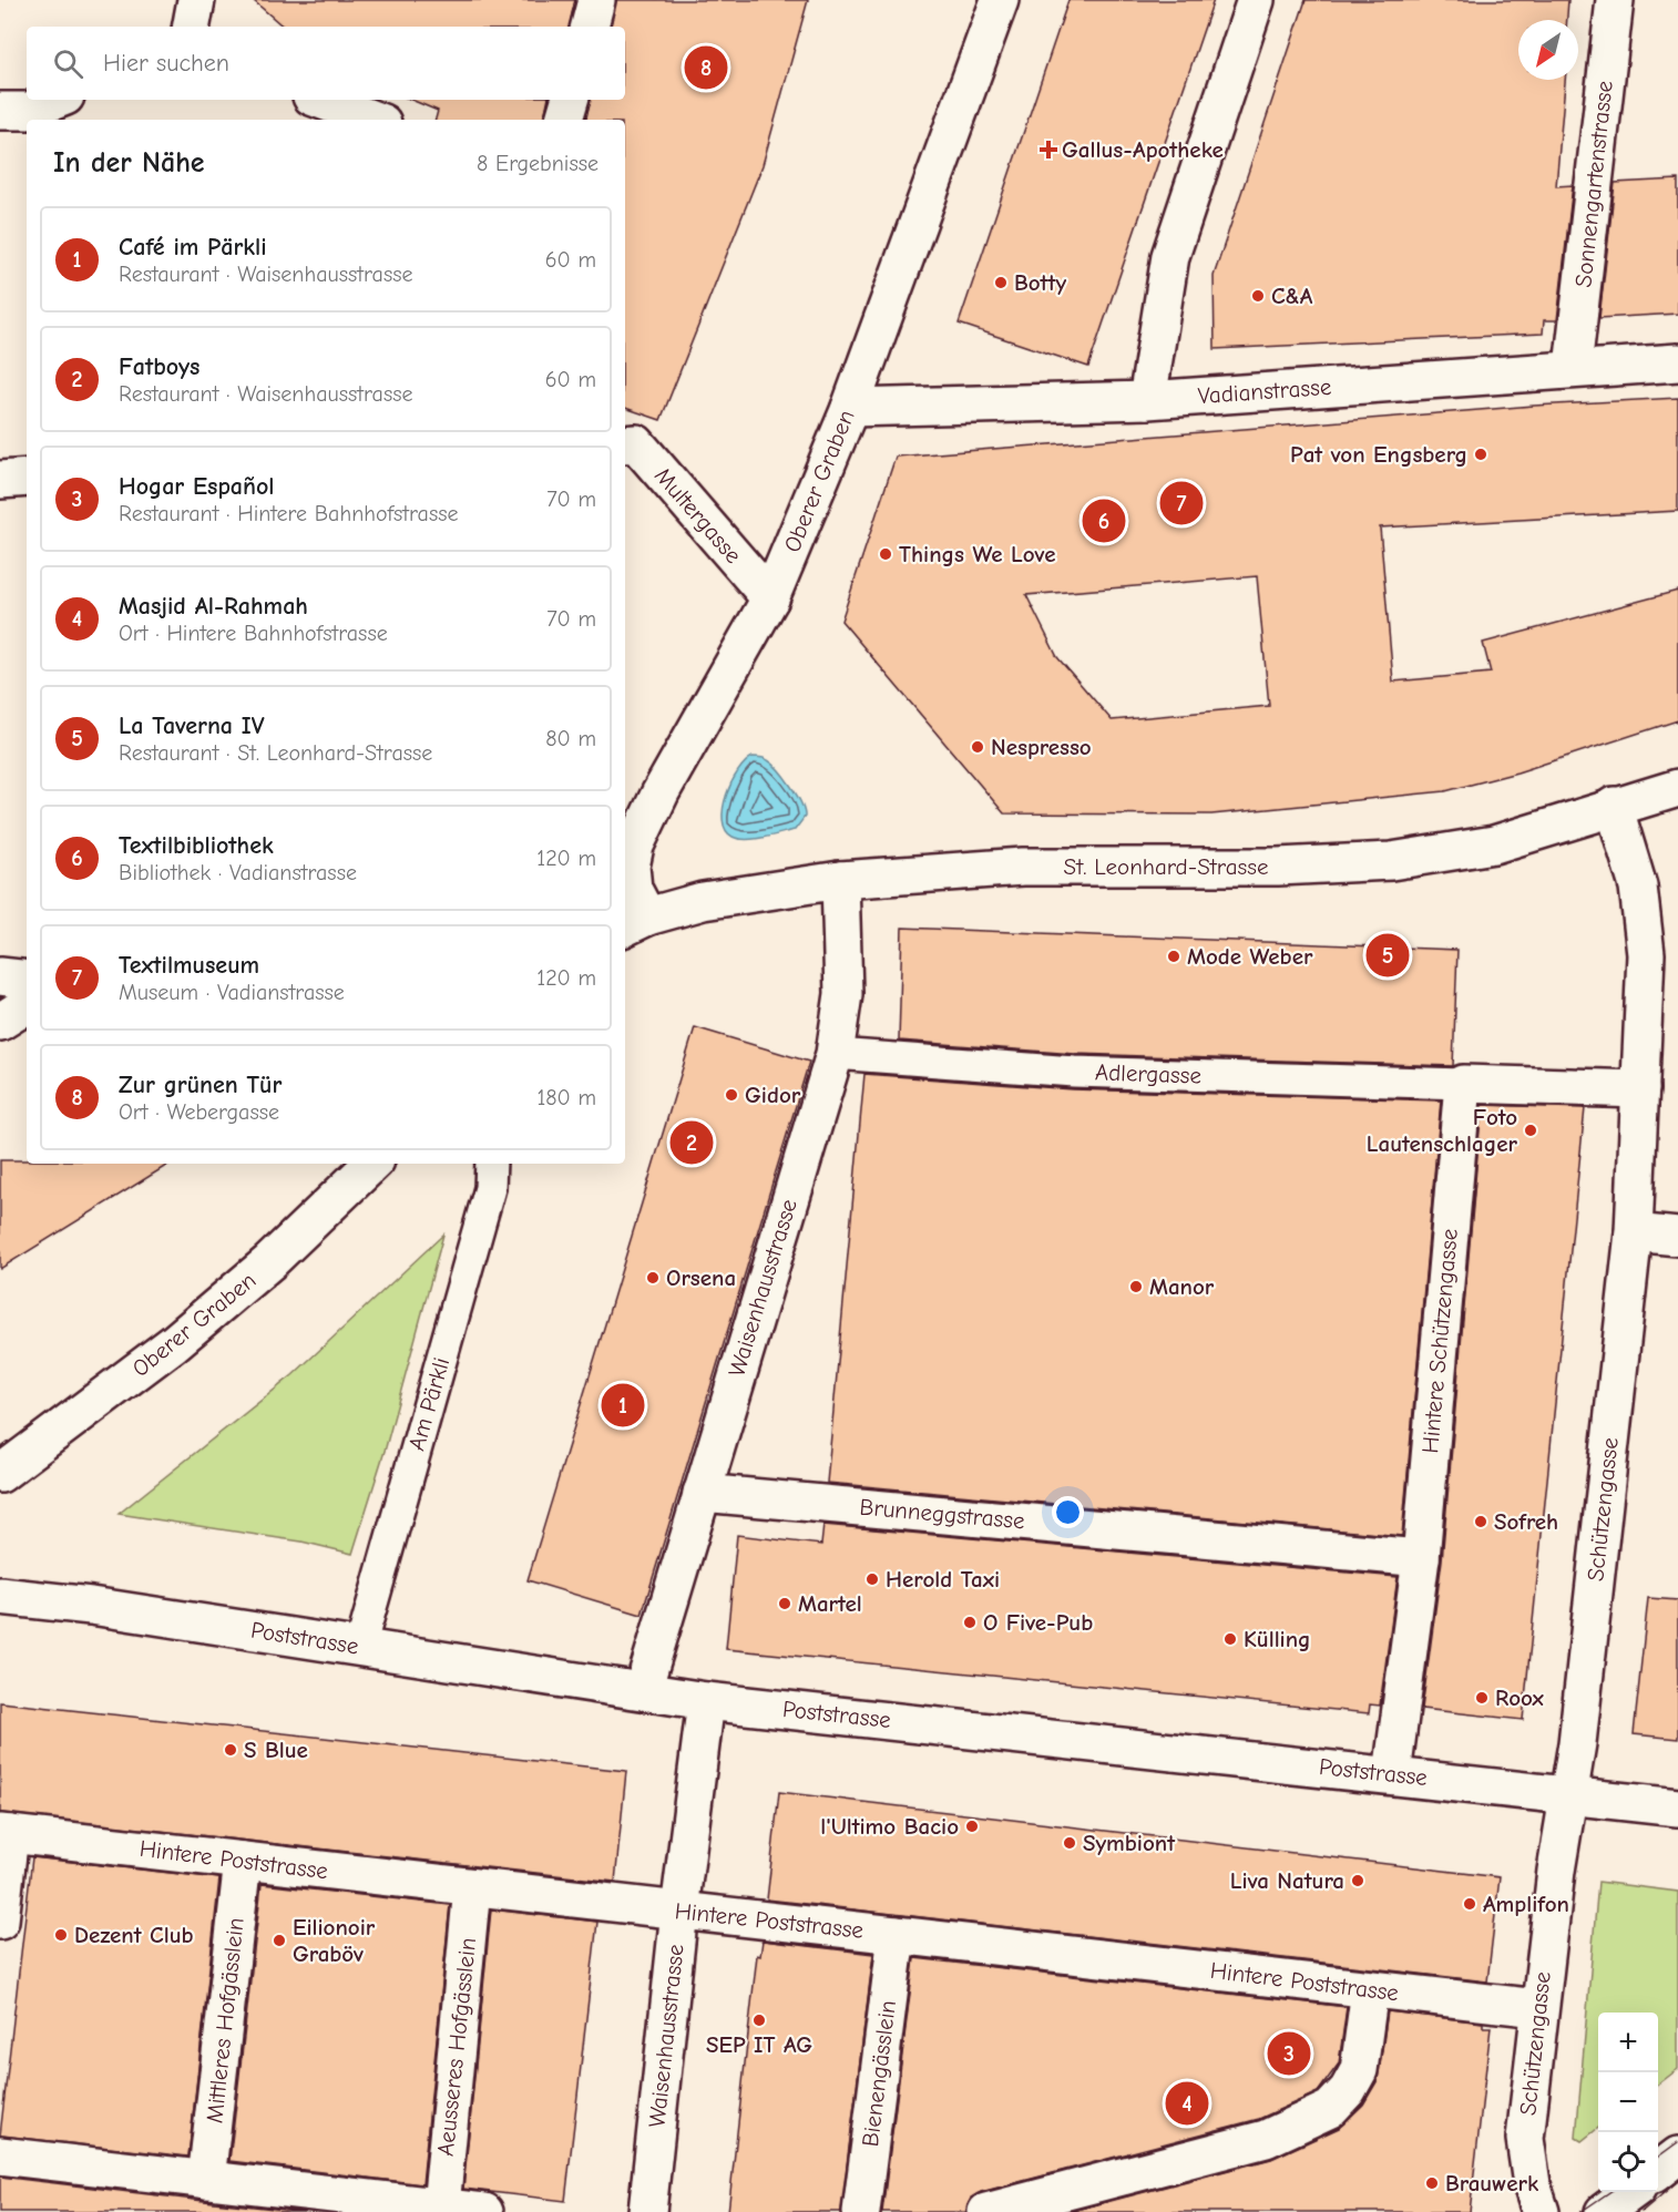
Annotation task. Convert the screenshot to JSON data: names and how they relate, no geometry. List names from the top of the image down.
{
  "streets": {
    "street": [
      "Sonnengartenstrasse",
      "Vadianstrasse",
      "Oberer Graben",
      "Multergasse",
      "St. Leonhard-Strasse",
      "Waisenhausstrasse",
      "Hintere Schützengasse",
      "Schützengasse",
      "Brunneggstrasse",
      "Poststrasse",
      "Hintere Poststrasse",
      "Mittleres Hofgässlein",
      "Aeusseres Hofgässlein",
      "Bienengässlein"
    ],
    "lane": ["Adlergasse", "Am Pärkli"]
  },
  "crossings": [
    ["Sonnengartenstrasse", "Vadianstrasse"],
    ["Vadianstrasse", "Oberer Graben"],
    ["Oberer Graben", "Multergasse"],
    ["Oberer Graben", "St. Leonhard-Strasse"],
    ["St. Leonhard-Strasse", "Waisenhausstrasse"],
    ["St. Leonhard-Strasse", "Schützengasse"],
    ["Adlergasse", "Waisenhausstrasse"],
    ["Adlergasse", "Hintere Schützengasse"],
    ["Waisenhausstrasse", "Brunneggstrasse"],
    ["Waisenhausstrasse", "Poststrasse"],
    ["Waisenhausstrasse", "Hintere Poststrasse"],
    ["Hintere Schützengasse", "Brunneggstrasse"],
    ["Hintere Schützengasse", "Poststrasse"],
    ["Am Pärkli", "Poststrasse"],
    ["Schützengasse", "Poststrasse"],
    ["Schützengasse", "Hintere Poststrasse"],
    ["Hintere Poststrasse", "Mittleres Hofgässlein"],
    ["Hintere Poststrasse", "Aeusseres Hofgässlein"],
    ["Hintere Poststrasse", "Bienengässlein"]
  ],
  "places": {
    "health": ["Gallus-Apotheke"],
    "other": [
      "Botty",
      "C&A",
      "Pat von Engsberg",
      "Things We Love",
      "Nespresso",
      "Mode Weber",
      "Gidor",
      "Foto Lautenschlager",
      "Orsena",
      "Manor",
      "Sofreh",
      "Herold Taxi",
      "Martel",
      "O Five-Pub",
      "Külling",
      "Roox",
      "S Blue",
      "l'Ultimo Bacio",
      "Symbiont",
      "Liva Natura",
      "Amplifon",
      "Dezent Club",
      "Eilionoir Graböv",
      "SEP IT AG",
      "Brauwerk"
    ]
  },
  "north": "bottom left",
  "page": {
    "search": "Hier suchen",
    "pins": [
      "8",
      "7",
      "6",
      "5",
      "2",
      "1",
      "3",
      "4"
    ],
    "heading": ["In der Nähe", "8 Ergebnisse"],
    "list": [
      {
        "mark": "1",
        "name": "Café im Pärkli",
        "note": "Restaurant · Waisenhausstrasse",
        "value": "60 m"
      },
      {
        "mark": "2",
        "name": "Fatboys",
        "note": "Restaurant · Waisenhausstrasse",
        "value": "60 m"
      },
      {
        "mark": "3",
        "name": "Hogar Español",
        "note": "Restaurant · Hintere Bahnhofstrasse",
        "value": "70 m"
      },
      {
        "mark": "4",
        "name": "Masjid Al-Rahmah",
        "note": "Ort · Hintere Bahnhofstrasse",
        "value": "70 m"
      },
      {
        "mark": "5",
        "name": "La Taverna IV",
        "note": "Restaurant · St. Leonhard-Strasse",
        "value": "80 m"
      },
      {
        "mark": "6",
        "name": "Textilbibliothek",
        "note": "Bibliothek · Vadianstrasse",
        "value": "120 m"
      },
      {
        "mark": "7",
        "name": "Textilmuseum",
        "note": "Museum · Vadianstrasse",
        "value": "120 m"
      },
      {
        "mark": "8",
        "name": "Zur grünen Tür",
        "note": "Ort · Webergasse",
        "value": "180 m"
      }
    ],
    "map_buttons": ["+", "−"]
  }
}
